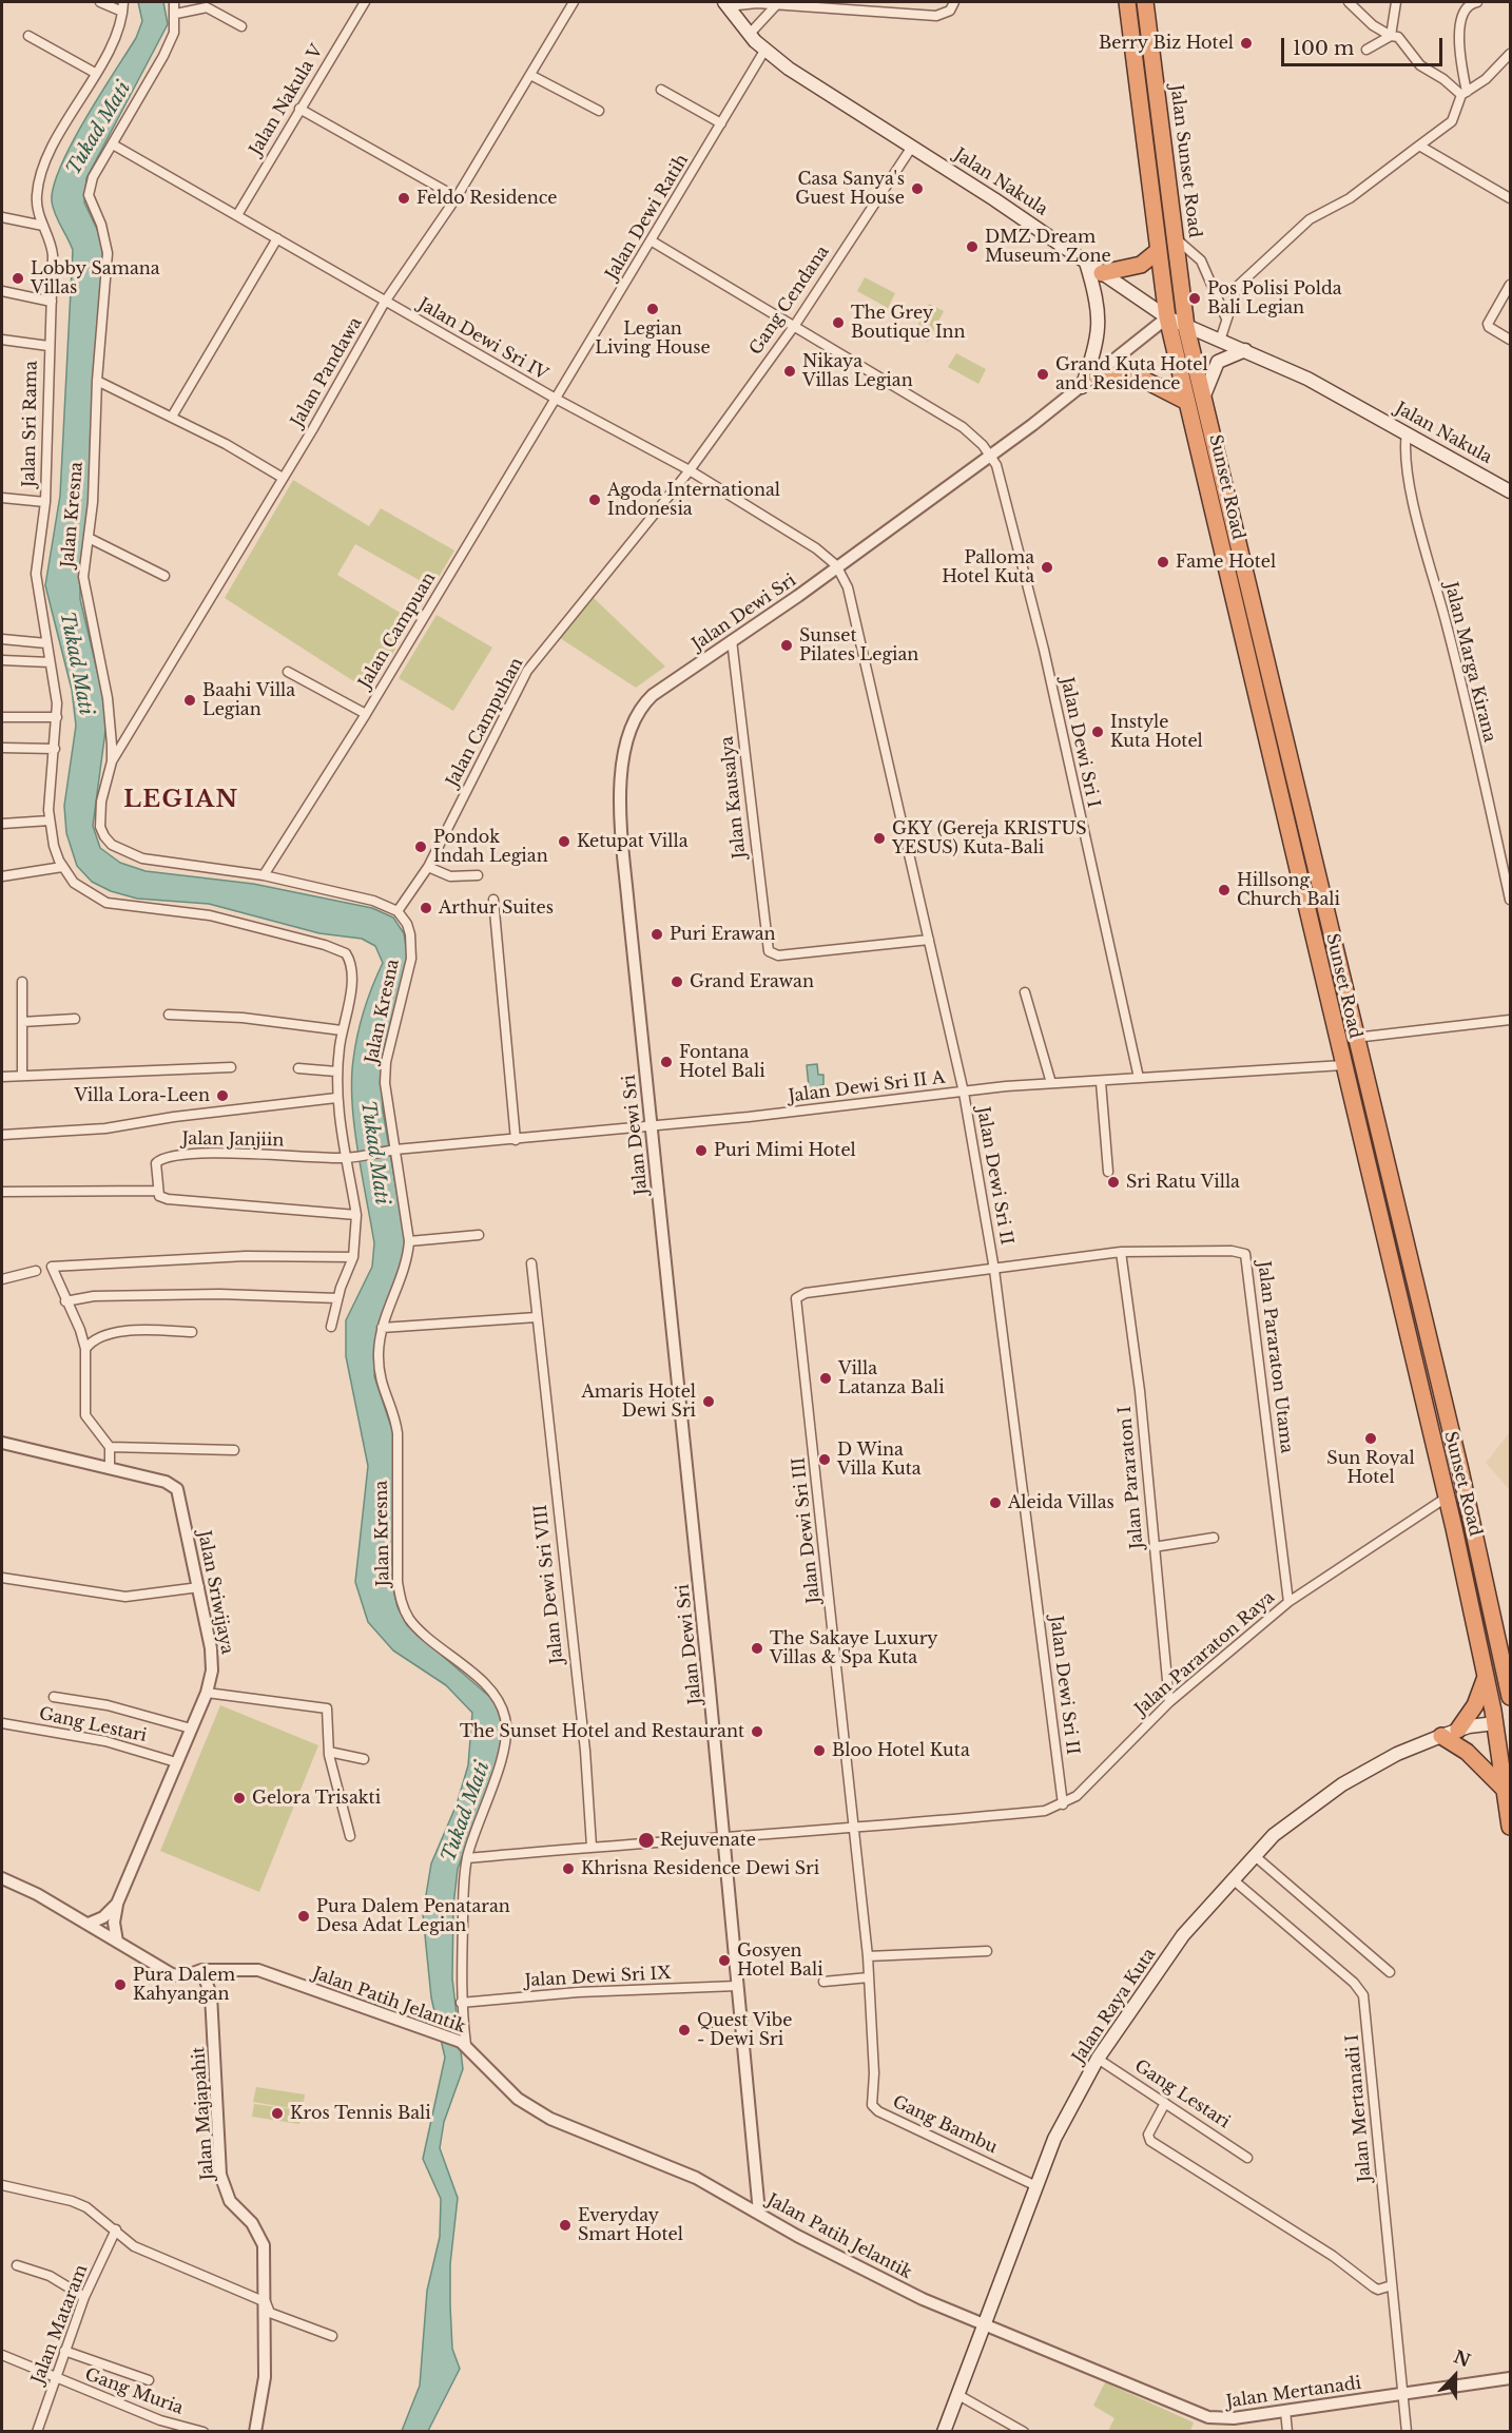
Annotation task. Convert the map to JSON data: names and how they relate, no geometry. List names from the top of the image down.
{
  "streets": {
    "highway": ["Jalan Sunset Road", "Sunset Road"],
    "main road": ["Jalan Nakula", "Jalan Raya Kuta"],
    "street": [
      "Jalan Nakula V",
      "Jalan Dewi Ratih",
      "Gang Cendana",
      "Jalan Dewi Sri IV",
      "Jalan Pandawa",
      "Jalan Sri Rama",
      "Jalan Kresna",
      "Jalan Dewi Sri",
      "Jalan Campuan",
      "Jalan Marga Kirana",
      "Jalan Campuhan",
      "Jalan Dewi Sri I",
      "Jalan Kausalya",
      "Jalan Dewi Sri II A",
      "Jalan Janjiin",
      "Jalan Dewi Sri II",
      "Jalan Pararaton Utama",
      "Jalan Pararaton I",
      "Jalan Dewi Sri III",
      "Jalan Dewi Sri VIII",
      "Jalan Sriwijaya",
      "Jalan Pararaton Raya",
      "Gang Lestari",
      "Jalan Dewi Sri IX",
      "Jalan Patih Jelantik",
      "Jalan Mertanadi I",
      "Jalan Majapahit",
      "Gang Bambu",
      "Jalan Mataram",
      "Gang Muria",
      "Jalan Mertanadi"
    ]
  },
  "crossings": [
    ["Jalan Nakula V", "Jalan Dewi Sri IV"],
    ["Jalan Sunset Road", "Jalan Nakula"],
    ["Jalan Sunset Road", "Sunset Road"],
    ["Jalan Nakula", "Jalan Dewi Ratih"],
    ["Jalan Nakula", "Gang Cendana"],
    ["Jalan Nakula", "Sunset Road"],
    ["Jalan Nakula", "Jalan Dewi Sri"],
    ["Jalan Nakula", "Jalan Marga Kirana"],
    ["Jalan Dewi Ratih", "Jalan Dewi Sri IV"],
    ["Jalan Dewi Ratih", "Jalan Campuan"],
    ["Gang Cendana", "Jalan Dewi Sri IV"],
    ["Gang Cendana", "Jalan Campuhan"],
    ["Jalan Dewi Sri IV", "Jalan Pandawa"],
    ["Jalan Dewi Sri IV", "Jalan Kresna"],
    ["Jalan Dewi Sri IV", "Jalan Dewi Sri"],
    ["Jalan Dewi Sri IV", "Jalan Campuan"],
    ["Jalan Dewi Sri IV", "Jalan Campuhan"],
    ["Jalan Dewi Sri IV", "Jalan Dewi Sri II"],
    ["Jalan Pandawa", "Jalan Kresna"],
    ["Sunset Road", "Jalan Dewi Sri"],
    ["Sunset Road", "Jalan Dewi Sri II A"],
    ["Sunset Road", "Jalan Pararaton Raya"],
    ["Sunset Road", "Jalan Raya Kuta"],
    ["Jalan Kresna", "Jalan Campuan"],
    ["Jalan Kresna", "Jalan Campuhan"],
    ["Jalan Kresna", "Jalan Dewi Sri II A"],
    ["Jalan Kresna", "Jalan Pararaton Raya"],
    ["Jalan Kresna", "Jalan Dewi Sri IX"],
    ["Jalan Kresna", "Jalan Patih Jelantik"],
    ["Jalan Dewi Sri", "Jalan Dewi Sri I"],
    ["Jalan Dewi Sri", "Jalan Kausalya"],
    ["Jalan Dewi Sri", "Jalan Dewi Sri II A"],
    ["Jalan Dewi Sri", "Jalan Dewi Sri II"],
    ["Jalan Dewi Sri", "Jalan Pararaton Raya"],
    ["Jalan Dewi Sri", "Jalan Dewi Sri IX"],
    ["Jalan Dewi Sri", "Jalan Patih Jelantik"],
    ["Jalan Dewi Sri I", "Jalan Dewi Sri II A"],
    ["Jalan Kausalya", "Jalan Dewi Sri II"],
    ["Jalan Dewi Sri II A", "Jalan Janjiin"],
    ["Jalan Dewi Sri II A", "Jalan Dewi Sri II"],
    ["Jalan Dewi Sri II", "Jalan Pararaton Utama"],
    ["Jalan Dewi Sri II", "Jalan Dewi Sri III"],
    ["Jalan Dewi Sri II", "Jalan Pararaton Raya"],
    ["Jalan Pararaton Utama", "Jalan Pararaton I"],
    ["Jalan Pararaton Utama", "Jalan Dewi Sri III"],
    ["Jalan Pararaton Utama", "Jalan Pararaton Raya"],
    ["Jalan Pararaton I", "Jalan Pararaton Raya"],
    ["Jalan Dewi Sri III", "Jalan Pararaton Raya"],
    ["Jalan Dewi Sri III", "Gang Bambu"],
    ["Jalan Dewi Sri VIII", "Jalan Pararaton Raya"],
    ["Jalan Sriwijaya", "Gang Lestari"],
    ["Jalan Sriwijaya", "Jalan Patih Jelantik"],
    ["Gang Lestari", "Jalan Raya Kuta"],
    ["Jalan Patih Jelantik", "Jalan Raya Kuta"],
    ["Jalan Patih Jelantik", "Jalan Majapahit"],
    ["Jalan Patih Jelantik", "Jalan Mertanadi"],
    ["Jalan Raya Kuta", "Jalan Mertanadi I"],
    ["Jalan Raya Kuta", "Gang Bambu"],
    ["Jalan Raya Kuta", "Jalan Mertanadi"],
    ["Jalan Mertanadi I", "Jalan Mertanadi"],
    ["Jalan Mataram", "Gang Muria"]
  ],
  "districts": ["LEGIAN"],
  "water": ["Tukad Mati"],
  "places": [
    "Berry Biz Hotel",
    "Casa Sanya's Guest House",
    "Feldo Residence",
    "DMZ Dream Museum Zone",
    "Lobby Samana Villas",
    "Pos Polisi Polda Bali Legian",
    "Legian Living House",
    "The Grey Boutique Inn",
    "Nikaya Villas Legian",
    "Grand Kuta Hotel and Residence",
    "Agoda International Indonesia",
    "Fame Hotel",
    "Palloma Hotel Kuta",
    "Sunset Pilates Legian",
    "Baahi Villa Legian",
    "Instyle Kuta Hotel",
    "GKY (Gereja KRISTUS YESUS) Kuta-Bali",
    "Ketupat Villa",
    "Pondok Indah Legian",
    "Hillsong Church Bali",
    "Arthur Suites",
    "Puri Erawan",
    "Grand Erawan",
    "Fontana Hotel Bali",
    "Villa Lora-Leen",
    "Puri Mimi Hotel",
    "Sri Ratu Villa",
    "Villa Latanza Bali",
    "Amaris Hotel Dewi Sri",
    "Sun Royal Hotel",
    "D Wina Villa Kuta",
    "Aleida Villas",
    "The Sakaye Luxury Villas & Spa Kuta",
    "The Sunset Hotel and Restaurant",
    "Bloo Hotel Kuta",
    "Gelora Trisakti",
    "Rejuvenate",
    "Khrisna Residence Dewi Sri",
    "Pura Dalem Penataran Desa Adat Legian",
    "Gosyen Hotel Bali",
    "Pura Dalem Kahyangan",
    "Quest Vibe - Dewi Sri",
    "Kros Tennis Bali",
    "Everyday Smart Hotel"
  ],
  "scale_bar": "100 m",
  "north": "top"
}
